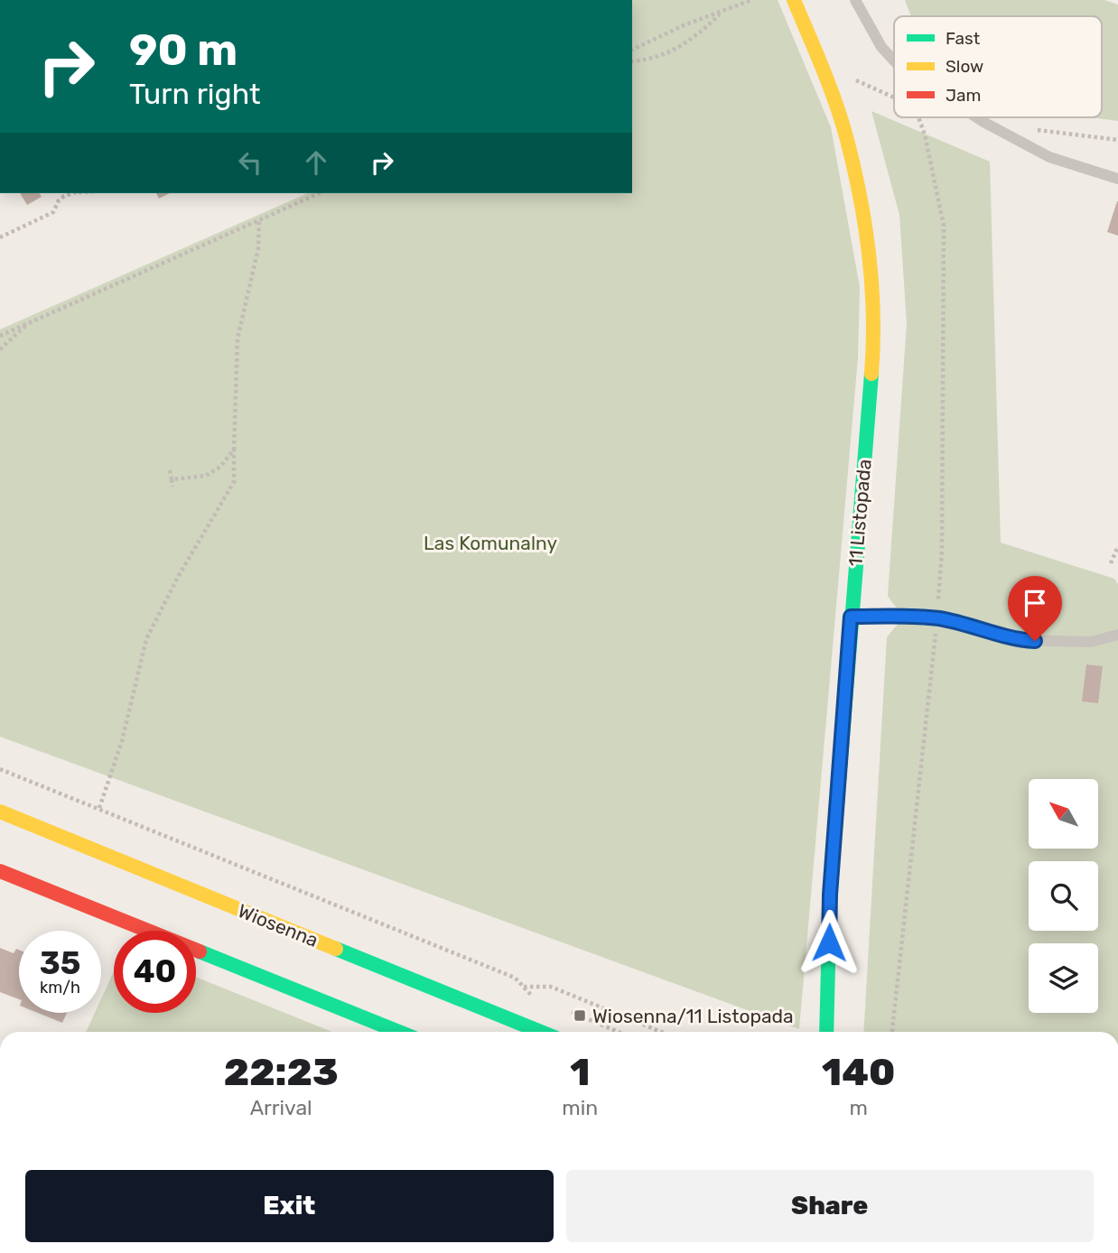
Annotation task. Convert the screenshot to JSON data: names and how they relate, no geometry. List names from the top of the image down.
{
  "streets": {
    "main road": ["11 Listopada", "Wiosenna"]
  },
  "parks": ["Las Komunalny"],
  "places": {
    "transit": ["Wiosenna/11 Listopada"]
  },
  "legend": ["Fast", "Slow", "Jam"],
  "north": "top left",
  "page": {
    "turn": ["90 m", "Turn right"],
    "speed": "35 km/h",
    "limit": "40",
    "eta": [
      "22:23",
      "Arrival",
      "1",
      "min",
      "140",
      "m"
    ],
    "buttons": ["Exit", "Share"]
  }
}
